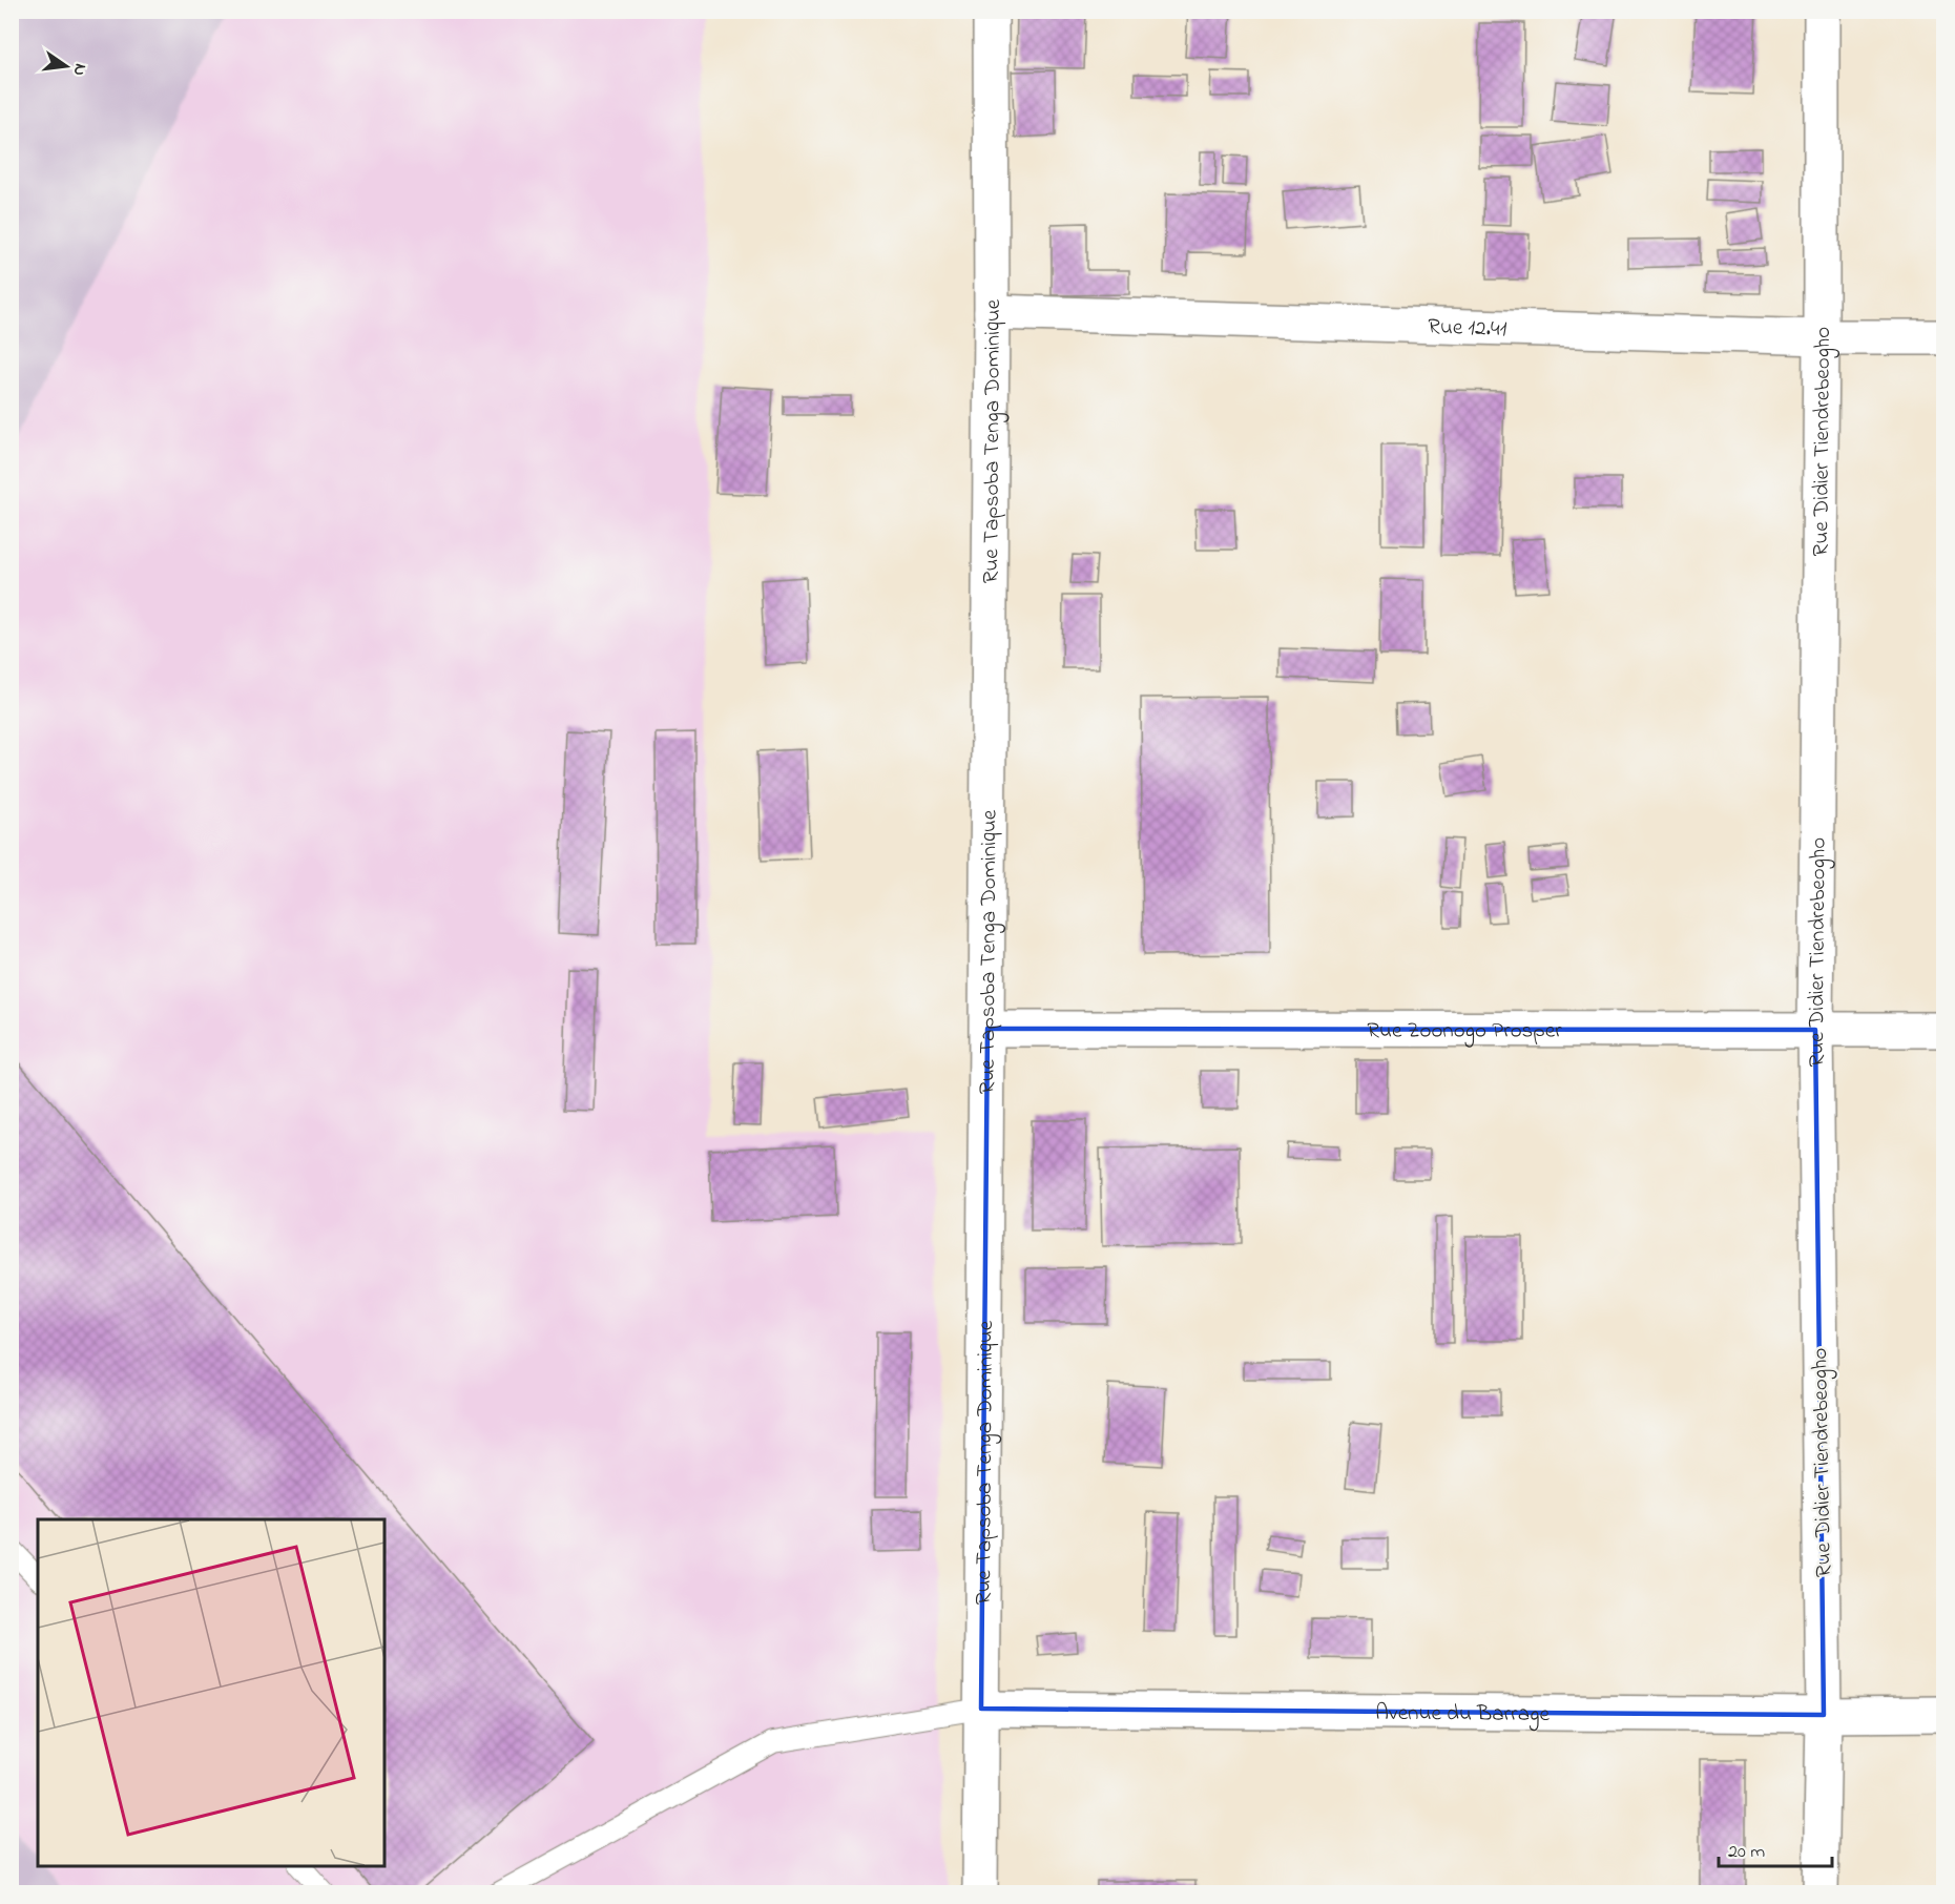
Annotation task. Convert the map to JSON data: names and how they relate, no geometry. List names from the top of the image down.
{
  "streets": {
    "street": [
      "Rue 12.41",
      "Rue Tapsoba Tenga Dominique",
      "Rue Didier Tiendrebeogho",
      "Rue Zoonogo Prosper",
      "Avenue du Barrage"
    ]
  },
  "crossings": [
    ["Rue 12.41", "Rue Tapsoba Tenga Dominique"],
    ["Rue 12.41", "Rue Didier Tiendrebeogho"],
    ["Rue Tapsoba Tenga Dominique", "Rue Zoonogo Prosper"],
    ["Rue Tapsoba Tenga Dominique", "Avenue du Barrage"],
    ["Rue Didier Tiendrebeogho", "Rue Zoonogo Prosper"],
    ["Rue Didier Tiendrebeogho", "Avenue du Barrage"]
  ],
  "scale_bar": "20 m",
  "north": "right"
}
